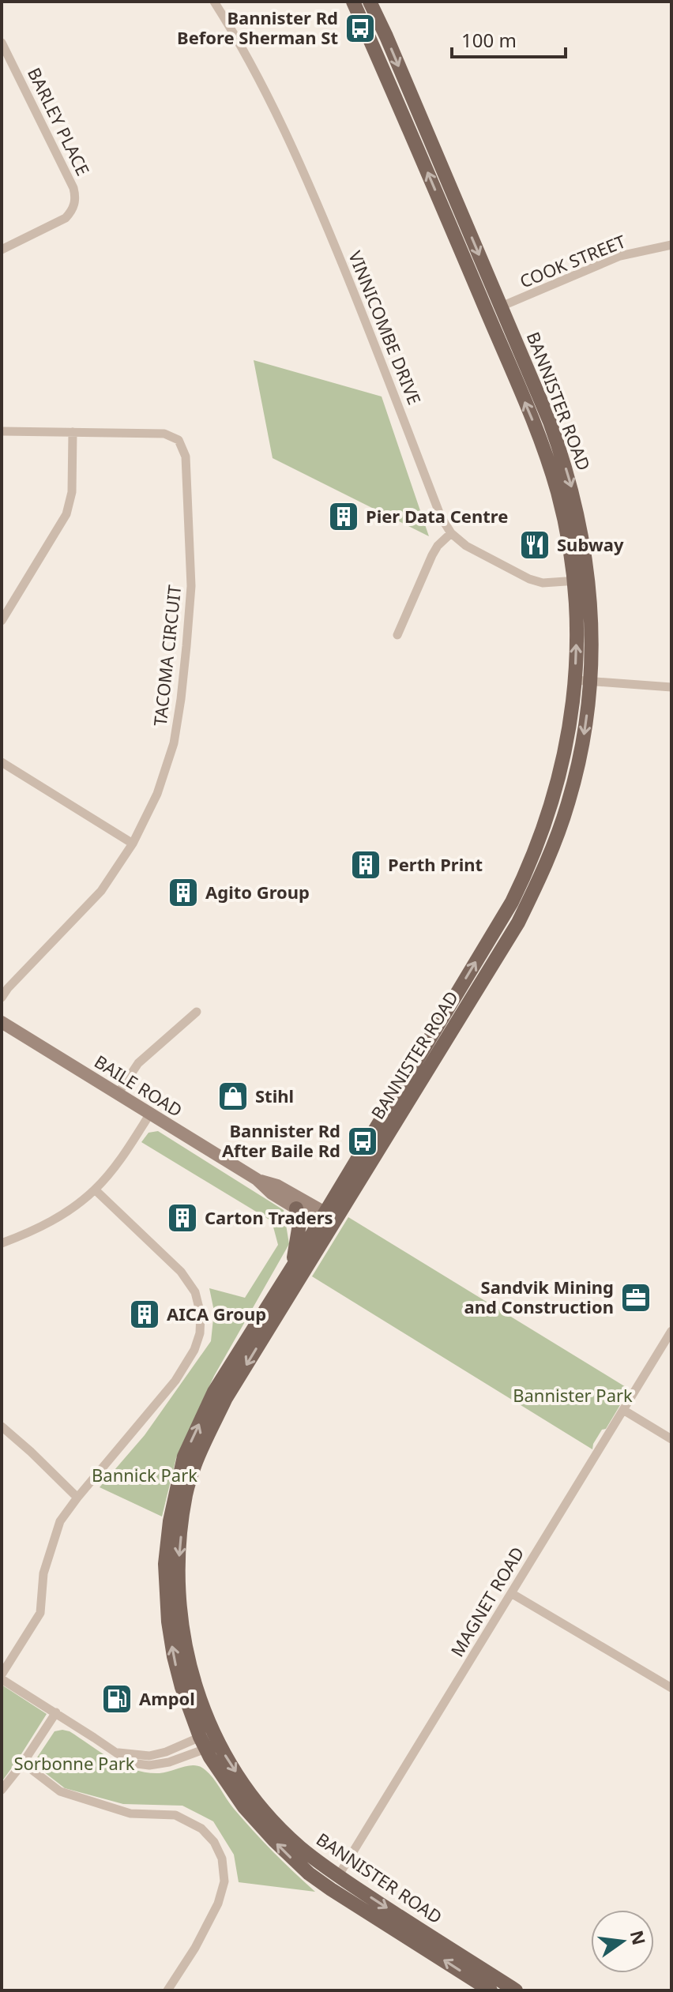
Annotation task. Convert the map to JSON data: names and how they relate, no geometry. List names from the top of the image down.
{
  "streets": {
    "main road": ["BANNISTER ROAD"],
    "street": [
      "BARLEY PLACE",
      "COOK STREET",
      "VINNICOMBE DRIVE",
      "TACOMA CIRCUIT",
      "BAILE ROAD",
      "MAGNET ROAD"
    ]
  },
  "crossings": [
    ["COOK STREET", "BANNISTER ROAD"],
    ["VINNICOMBE DRIVE", "BANNISTER ROAD"],
    ["BANNISTER ROAD", "BAILE ROAD"],
    ["BANNISTER ROAD", "MAGNET ROAD"]
  ],
  "parks": ["Bannister Park", "Bannick Park", "Sorbonne Park"],
  "places": {
    "bus stop": ["Bannister Rd Before Sherman St", "Bannister Rd After Baile Rd"],
    "building": [
      "Pier Data Centre",
      "Perth Print",
      "Agito Group",
      "Carton Traders",
      "AICA Group"
    ],
    "restaurant": ["Subway"],
    "shop": ["Stihl"],
    "office": ["Sandvik Mining and Construction"],
    "fuel station": ["Ampol"]
  },
  "scale_bar": "100 m",
  "north": "right"
}
